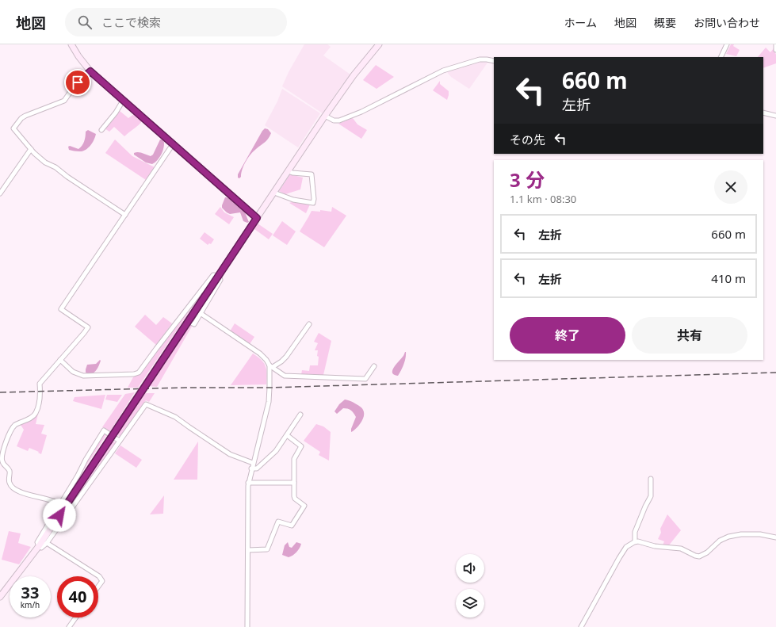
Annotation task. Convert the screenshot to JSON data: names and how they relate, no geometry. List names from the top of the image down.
{
  "page": {
    "header": "地図",
    "search": "ここで検索",
    "nav": [
      "ホーム",
      "地図",
      "概要",
      "お問い合わせ"
    ],
    "turn": ["660 m", "左折"],
    "then": "その先",
    "heading": ["3 分", "1.1 km · 08:30"],
    "list": [
      {
        "name": "左折",
        "value": "660 m"
      },
      {
        "name": "左折",
        "value": "410 m"
      }
    ],
    "buttons": ["終了", "共有"],
    "speed": "33 km/h",
    "limit": "40"
  }
}
